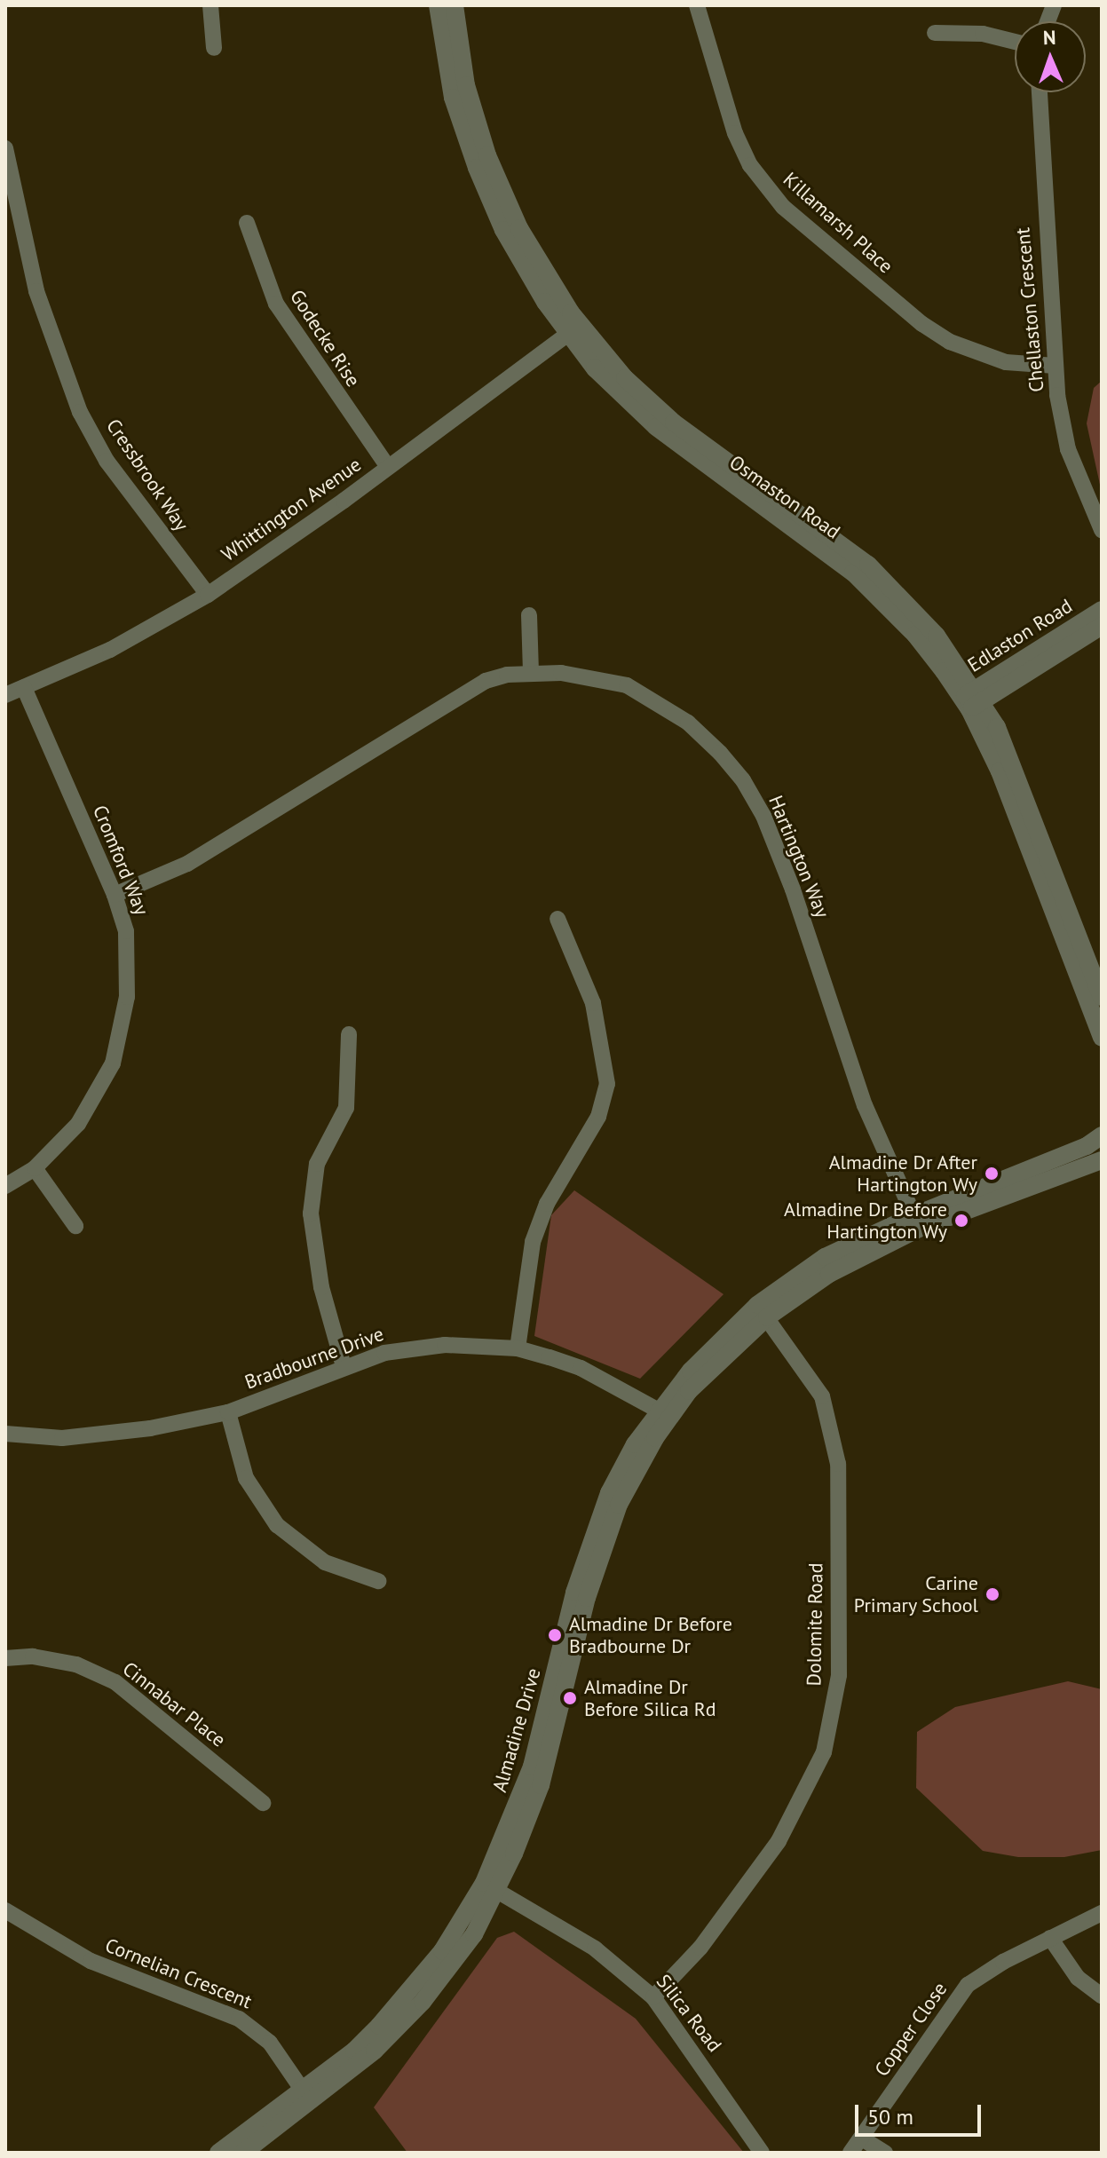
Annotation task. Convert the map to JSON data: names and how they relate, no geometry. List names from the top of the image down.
{
  "streets": {
    "street": [
      "Killamarsh Place",
      "Chellaston Crescent",
      "Godecke Rise",
      "Cressbrook Way",
      "Osmaston Road",
      "Whittington Avenue",
      "Edlaston Road",
      "Hartington Way",
      "Cromford Way",
      "Bradbourne Drive",
      "Dolomite Road",
      "Cinnabar Place",
      "Almadine Drive",
      "Cornelian Crescent",
      "Silica Road",
      "Copper Close"
    ]
  },
  "crossings": [
    ["Killamarsh Place", "Chellaston Crescent"],
    ["Godecke Rise", "Whittington Avenue"],
    ["Cressbrook Way", "Whittington Avenue"],
    ["Osmaston Road", "Whittington Avenue"],
    ["Osmaston Road", "Edlaston Road"],
    ["Whittington Avenue", "Cromford Way"],
    ["Hartington Way", "Cromford Way"],
    ["Hartington Way", "Almadine Drive"],
    ["Bradbourne Drive", "Almadine Drive"],
    ["Dolomite Road", "Almadine Drive"],
    ["Dolomite Road", "Silica Road"],
    ["Almadine Drive", "Cornelian Crescent"],
    ["Almadine Drive", "Silica Road"]
  ],
  "places": [
    "Almadine Dr After Hartington Wy",
    "Almadine Dr Before Hartington Wy",
    "Carine Primary School",
    "Almadine Dr Before Bradbourne Dr",
    "Almadine Dr Before Silica Rd"
  ],
  "scale_bar": "50 m",
  "north": "top"
}
